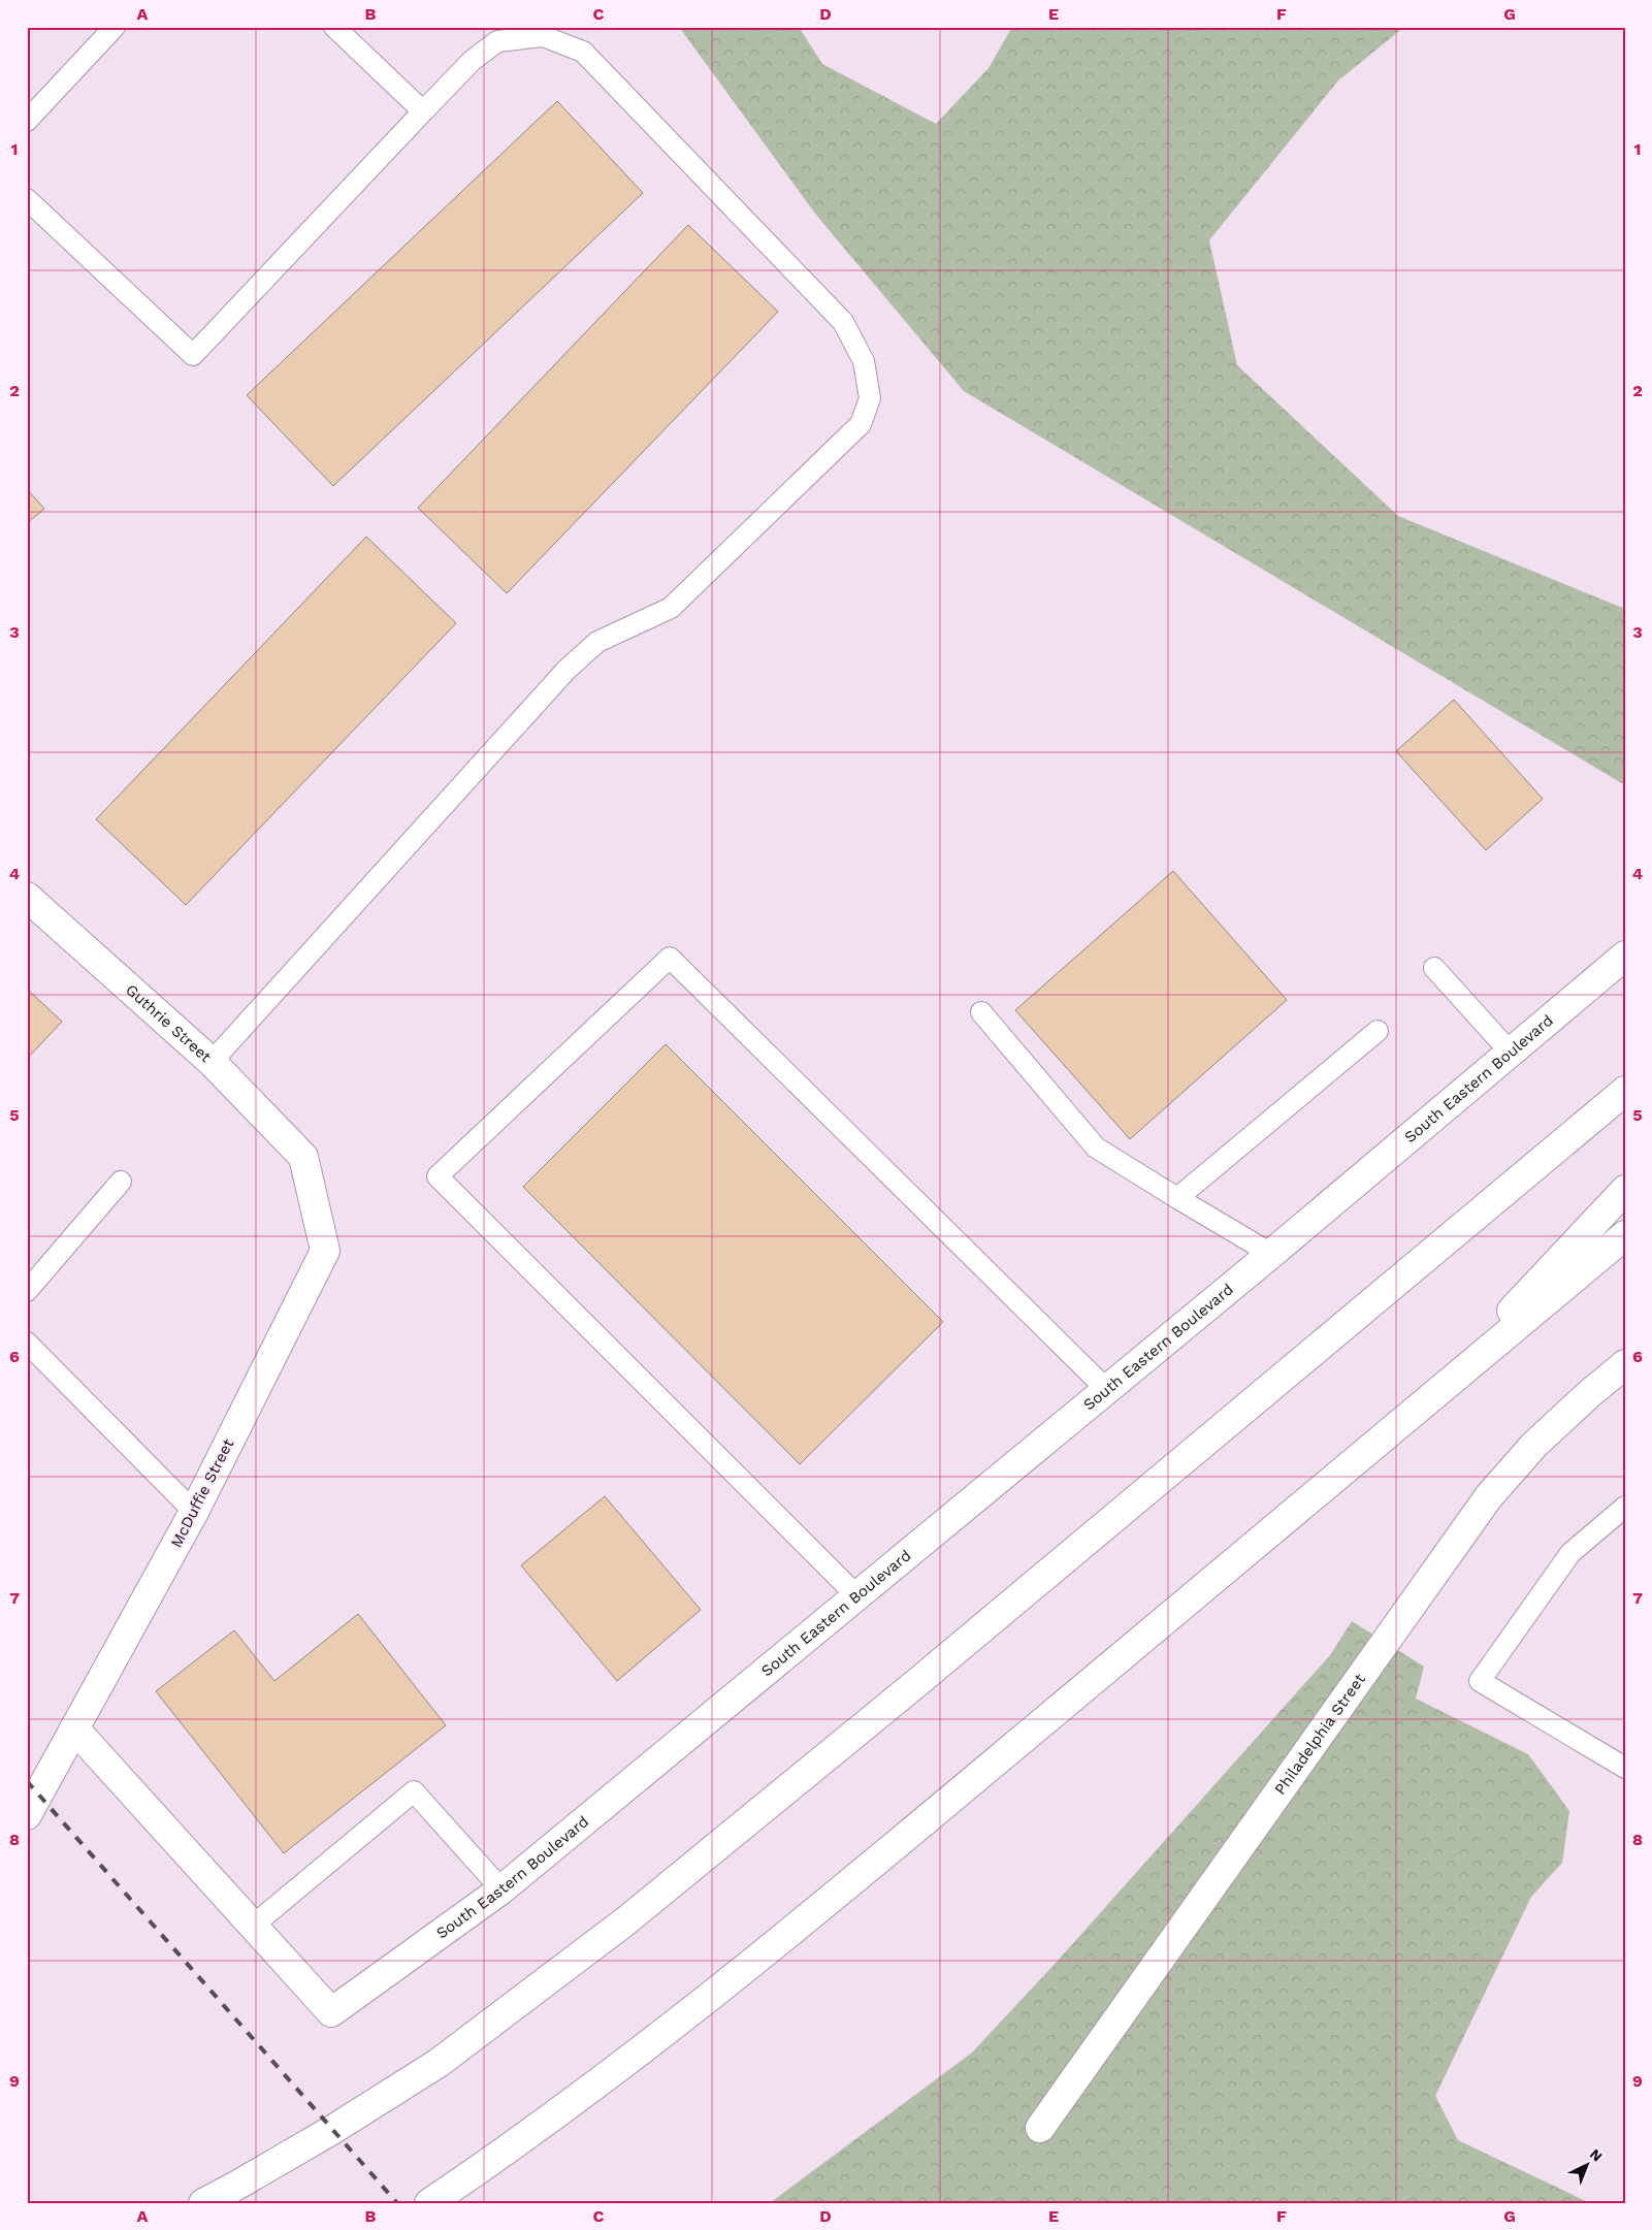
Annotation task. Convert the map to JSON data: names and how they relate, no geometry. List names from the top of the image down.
{
  "streets": {
    "main road": [
      "Guthrie Street",
      "South Eastern Boulevard",
      "McDuffie Street",
      "Philadelphia Street"
    ]
  },
  "crossings": [
    ["Guthrie Street", "McDuffie Street"],
    ["South Eastern Boulevard", "McDuffie Street"]
  ],
  "north": "top right",
  "grid": {
    "columns": [
      "A",
      "B",
      "C",
      "D",
      "E",
      "F",
      "G"
    ],
    "rows": [
      "1",
      "2",
      "3",
      "4",
      "5",
      "6",
      "7",
      "8",
      "9"
    ]
  }
}
